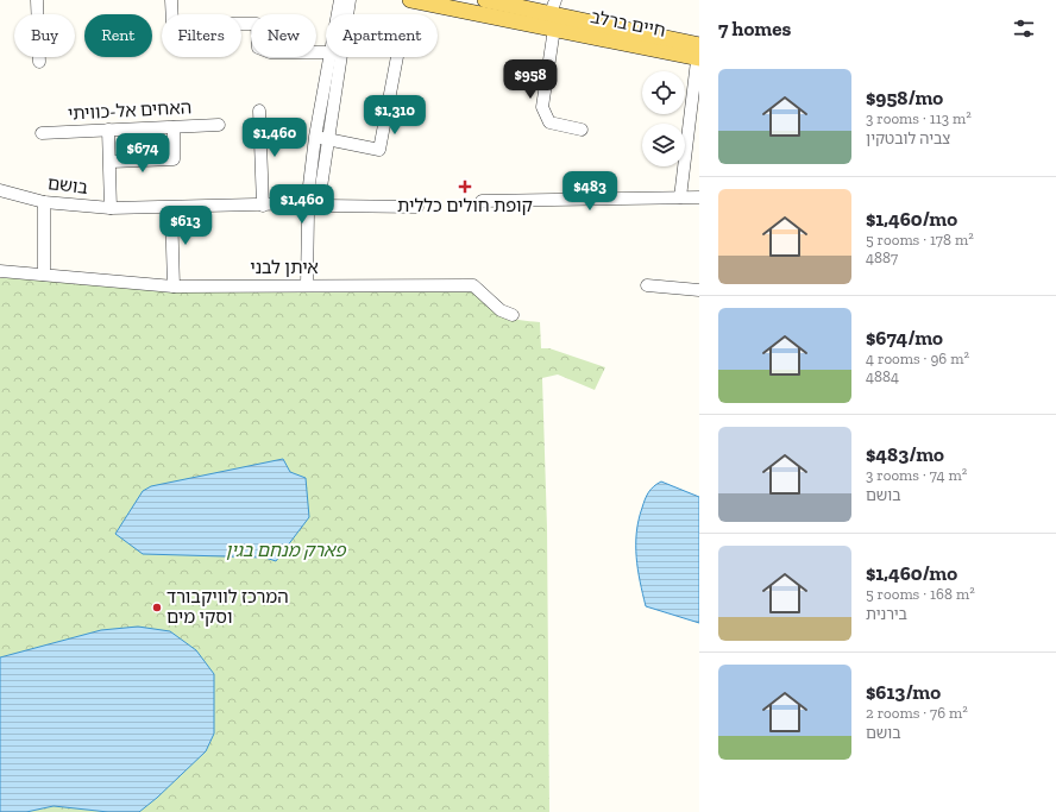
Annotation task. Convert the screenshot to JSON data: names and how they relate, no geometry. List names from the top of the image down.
{
  "streets": {
    "main road": ["חיים ברלב"],
    "street": ["האחים אל-כוויתי", "בושם", "איתן לבני"]
  },
  "parks": ["פארק מנחם בגין"],
  "places": {
    "health": ["קופת חולים כללית"],
    "other": ["המרכז לוויקבורד וסקי מים"]
  },
  "page": {
    "heading": "7 homes",
    "chip": [
      "Buy",
      "Rent",
      "Filters",
      "New",
      "Apartment"
    ],
    "list": [
      {
        "name": "$958/mo",
        "note": "3 rooms · 113 m² · צביה לובטקין"
      },
      {
        "name": "$1,460/mo",
        "note": "5 rooms · 178 m² · 4887"
      },
      {
        "name": "$674/mo",
        "note": "4 rooms · 96 m² · 4884"
      },
      {
        "name": "$483/mo",
        "note": "3 rooms · 74 m² · בושם"
      },
      {
        "name": "$1,460/mo",
        "note": "5 rooms · 168 m² · בירנית"
      },
      {
        "name": "$613/mo",
        "note": "2 rooms · 76 m² · בושם"
      }
    ],
    "price": [
      "$958",
      "$1,310",
      "$1,460",
      "$674",
      "$483",
      "$1,460",
      "$613"
    ]
  }
}
